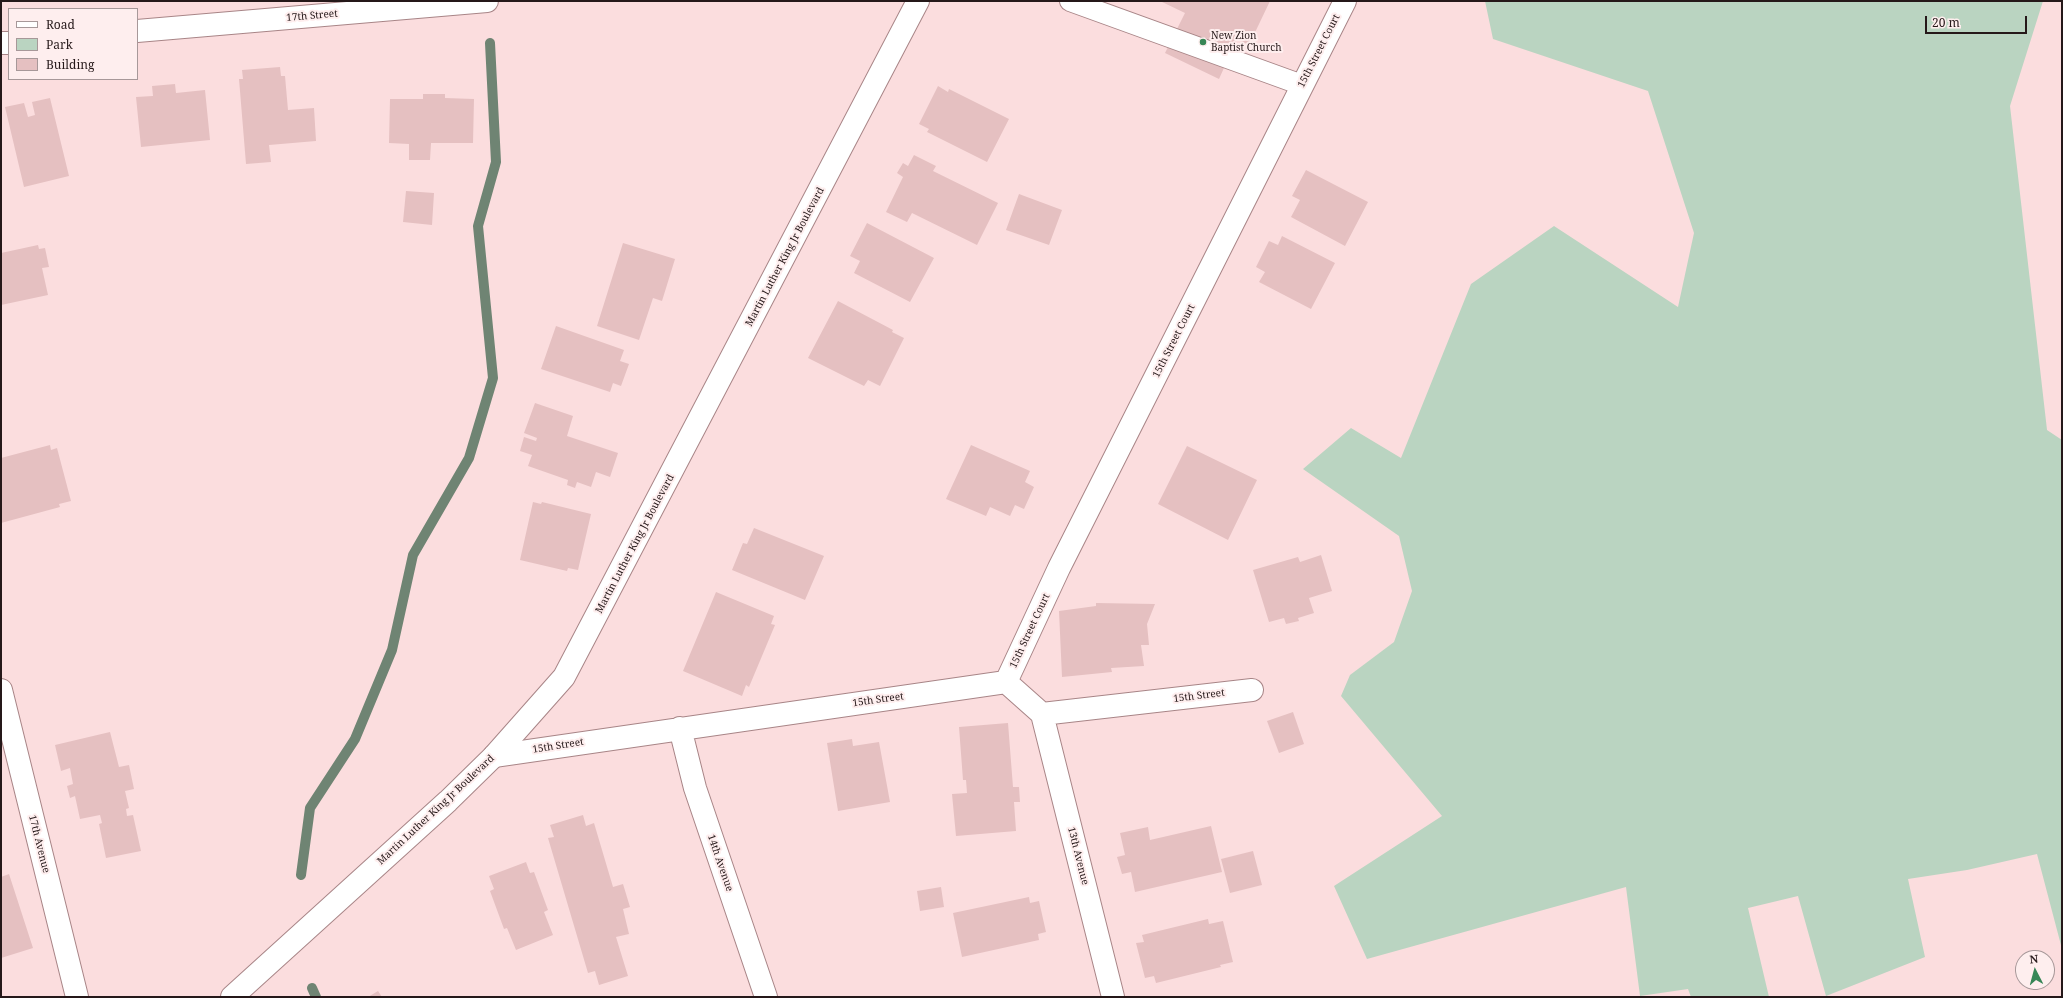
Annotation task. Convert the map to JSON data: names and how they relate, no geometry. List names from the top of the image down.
{
  "streets": {
    "street": [
      "17th Street",
      "15th Street Court",
      "Martin Luther King Jr Boulevard",
      "15th Street",
      "17th Avenue",
      "13th Avenue",
      "14th Avenue"
    ]
  },
  "crossings": [
    ["15th Street Court", "15th Street"],
    ["Martin Luther King Jr Boulevard", "15th Street"],
    ["15th Street", "13th Avenue"],
    ["15th Street", "14th Avenue"]
  ],
  "places": ["New Zion Baptist Church"],
  "legend": ["Road", "Park", "Building"],
  "scale_bar": "20 m",
  "north": "top"
}
